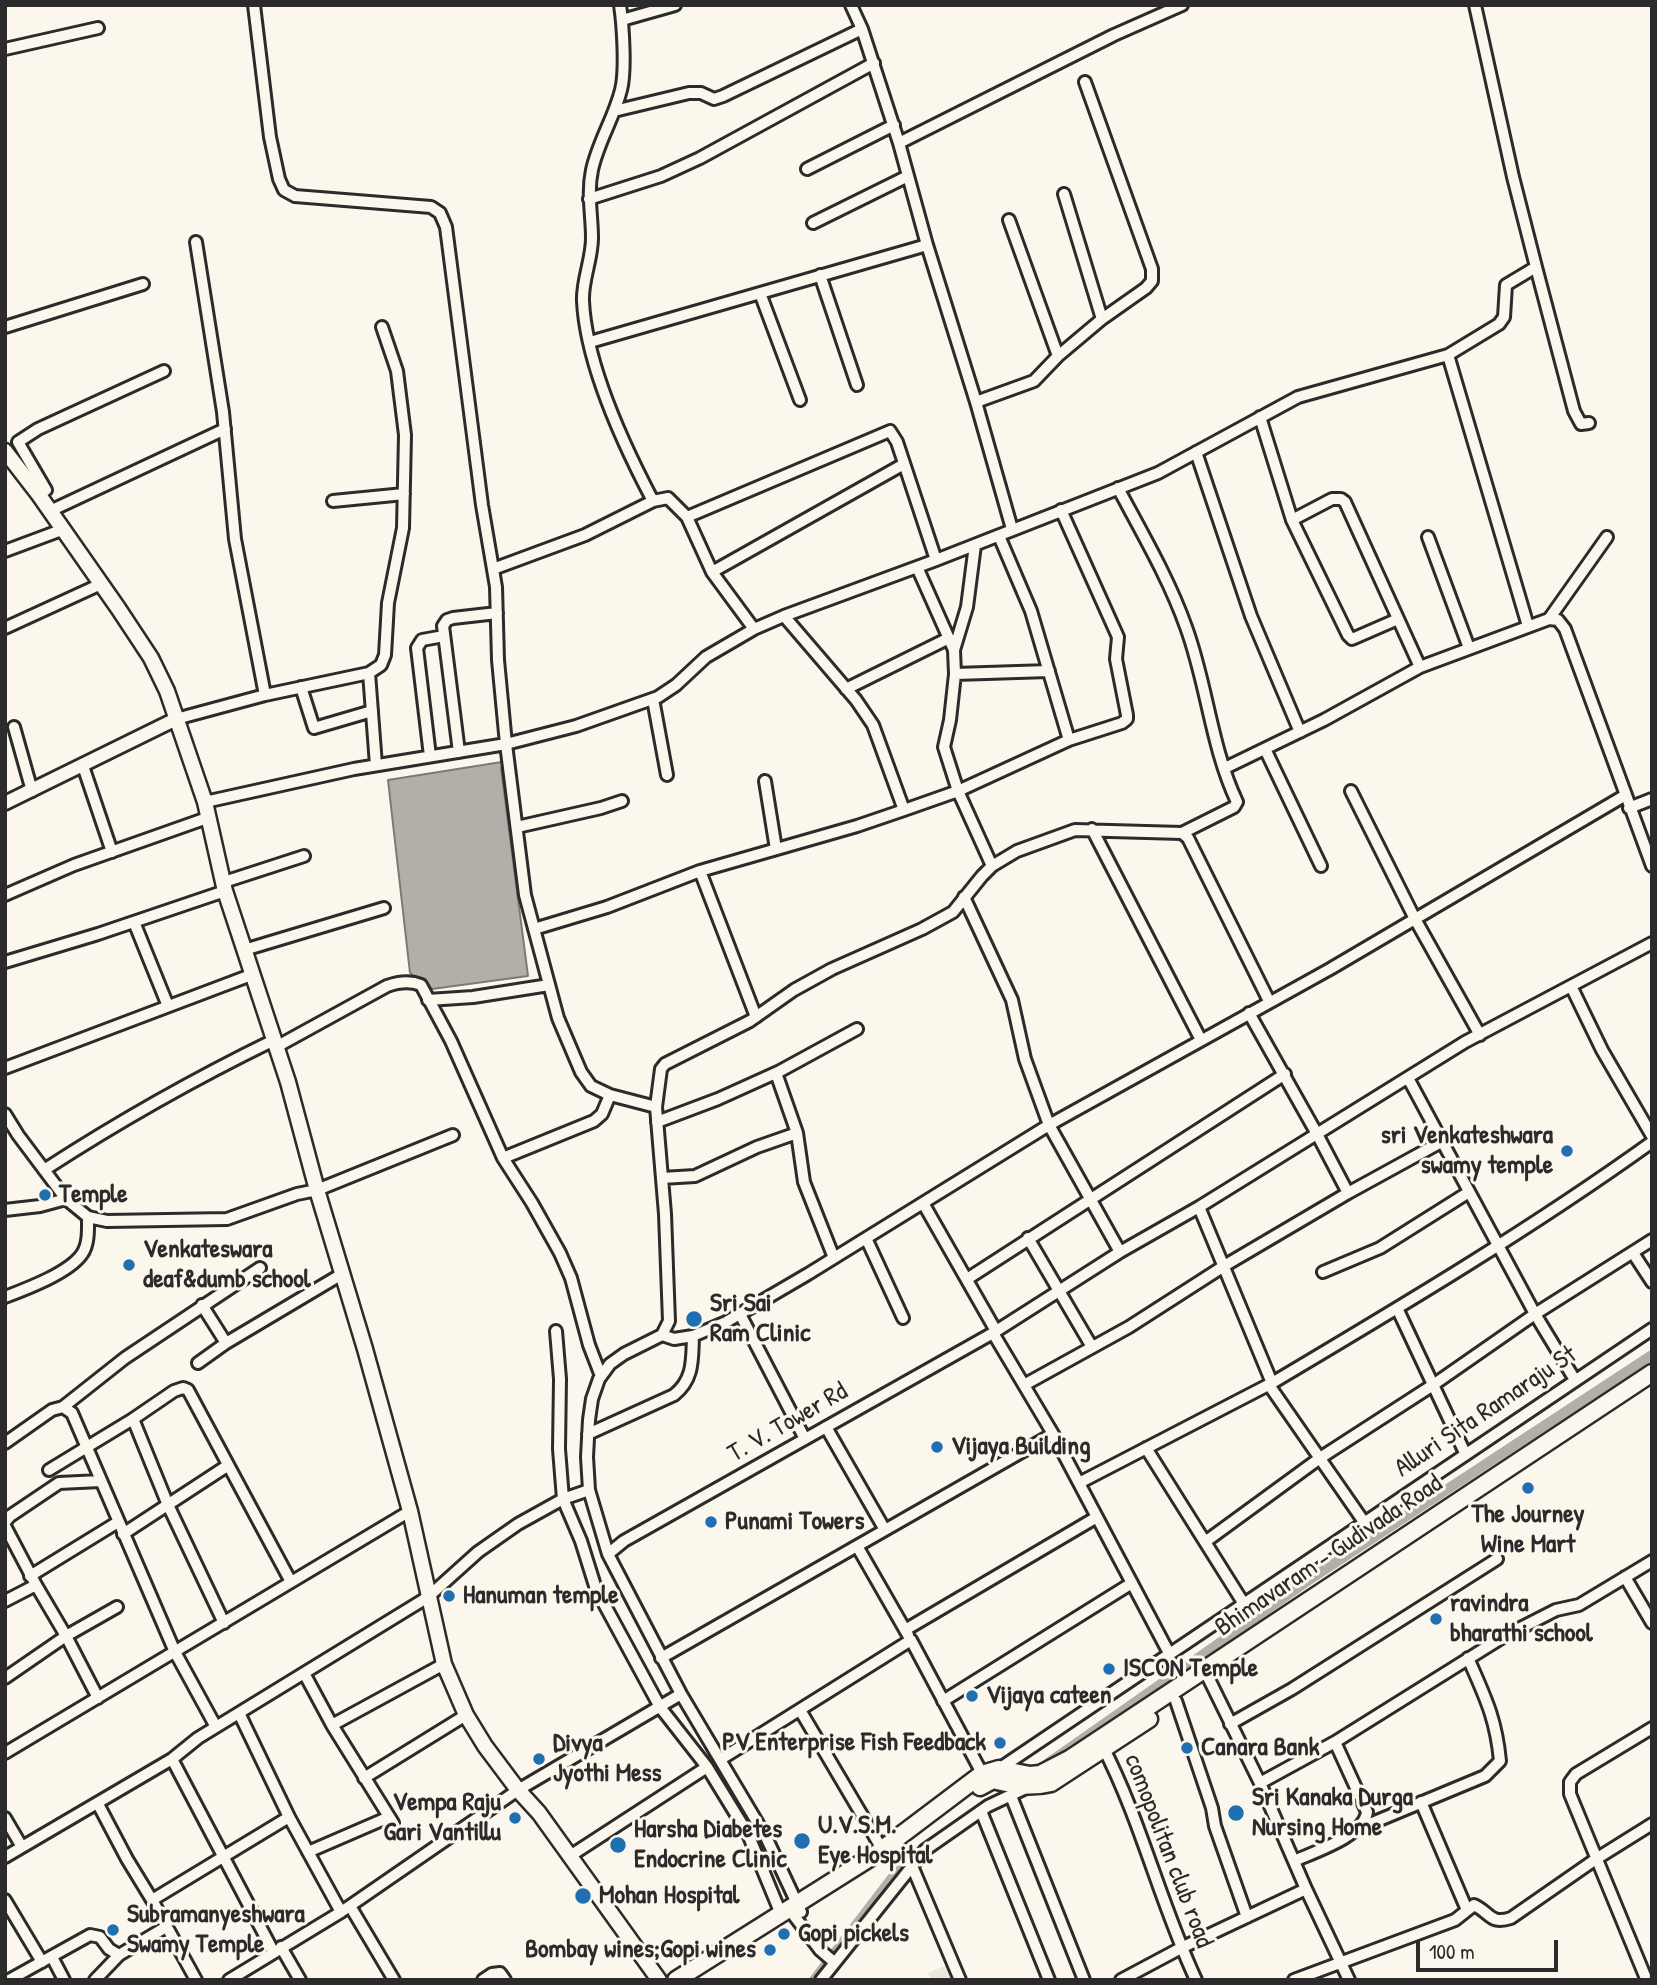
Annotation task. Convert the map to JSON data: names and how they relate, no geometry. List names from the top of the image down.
{
  "streets": {
    "main road": ["Bhimavaram - Gudivada Road"],
    "street": ["Alluri Sita Ramaraju St", "T. V. Tower Rd", "comopolitan club road"]
  },
  "crossings": [
    ["Bhimavaram - Gudivada Road", "comopolitan club road"]
  ],
  "places": [
    "sri Venkateshwara swamy temple",
    "Temple",
    "Venkateswara deaf&dumb school",
    "Sri Sai Ram Clinic",
    "Vijaya Building",
    "The Journey Wine Mart",
    "Punami Towers",
    "Hanuman temple",
    "ravindra bharathi school",
    "ISCON Temple",
    "Vijaya cateen",
    "PV Enterprise Fish Feedback",
    "Canara Bank",
    "Divya Jyothi Mess",
    "Sri Kanaka Durga Nursing Home",
    "Vempa Raju Gari Vantillu",
    "U.V.S.M. Eye Hospital",
    "Harsha Diabetes Endocrine Clinic",
    "Mohan Hospital",
    "Subramanyeshwara Swamy Temple",
    "Gopi pickels",
    "Bombay wines;Gopi wines"
  ],
  "scale_bar": "100 m"
}
